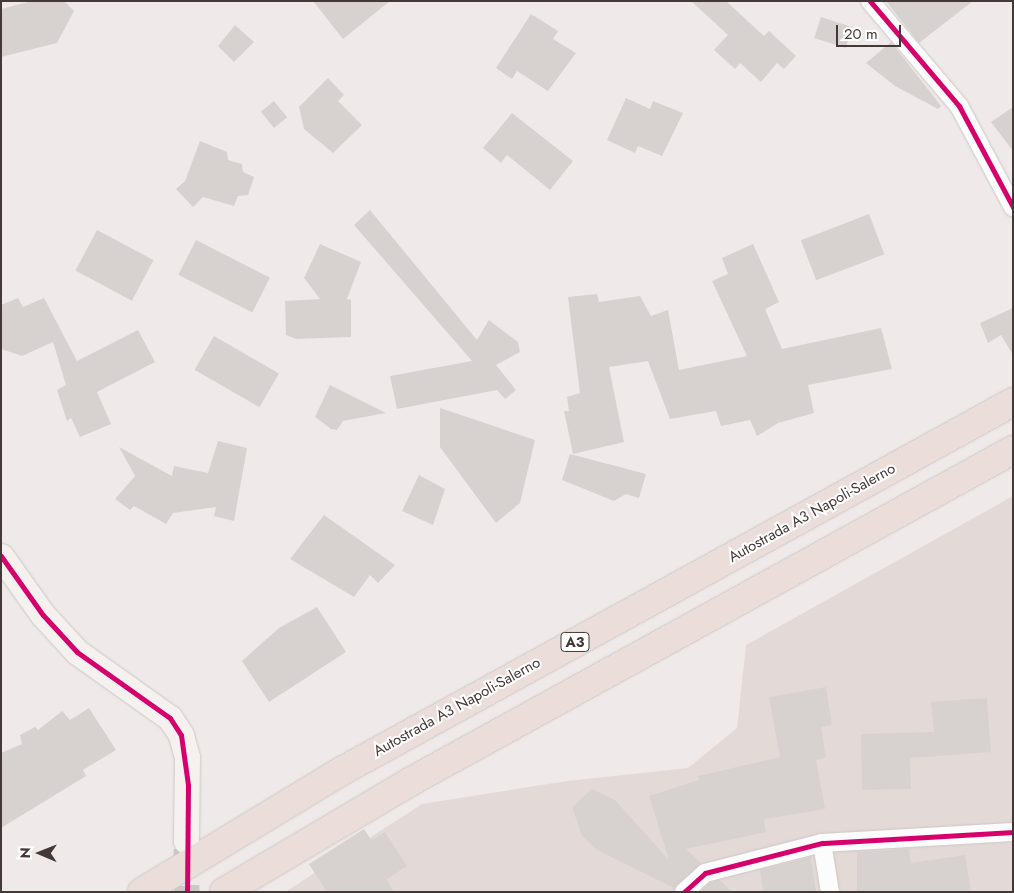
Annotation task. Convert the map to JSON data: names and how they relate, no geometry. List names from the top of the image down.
{
  "streets": {
    "highway": ["Autostrada A3 Napoli-Salerno", "A3"]
  },
  "scale_bar": "20 m",
  "north": "left"
}
